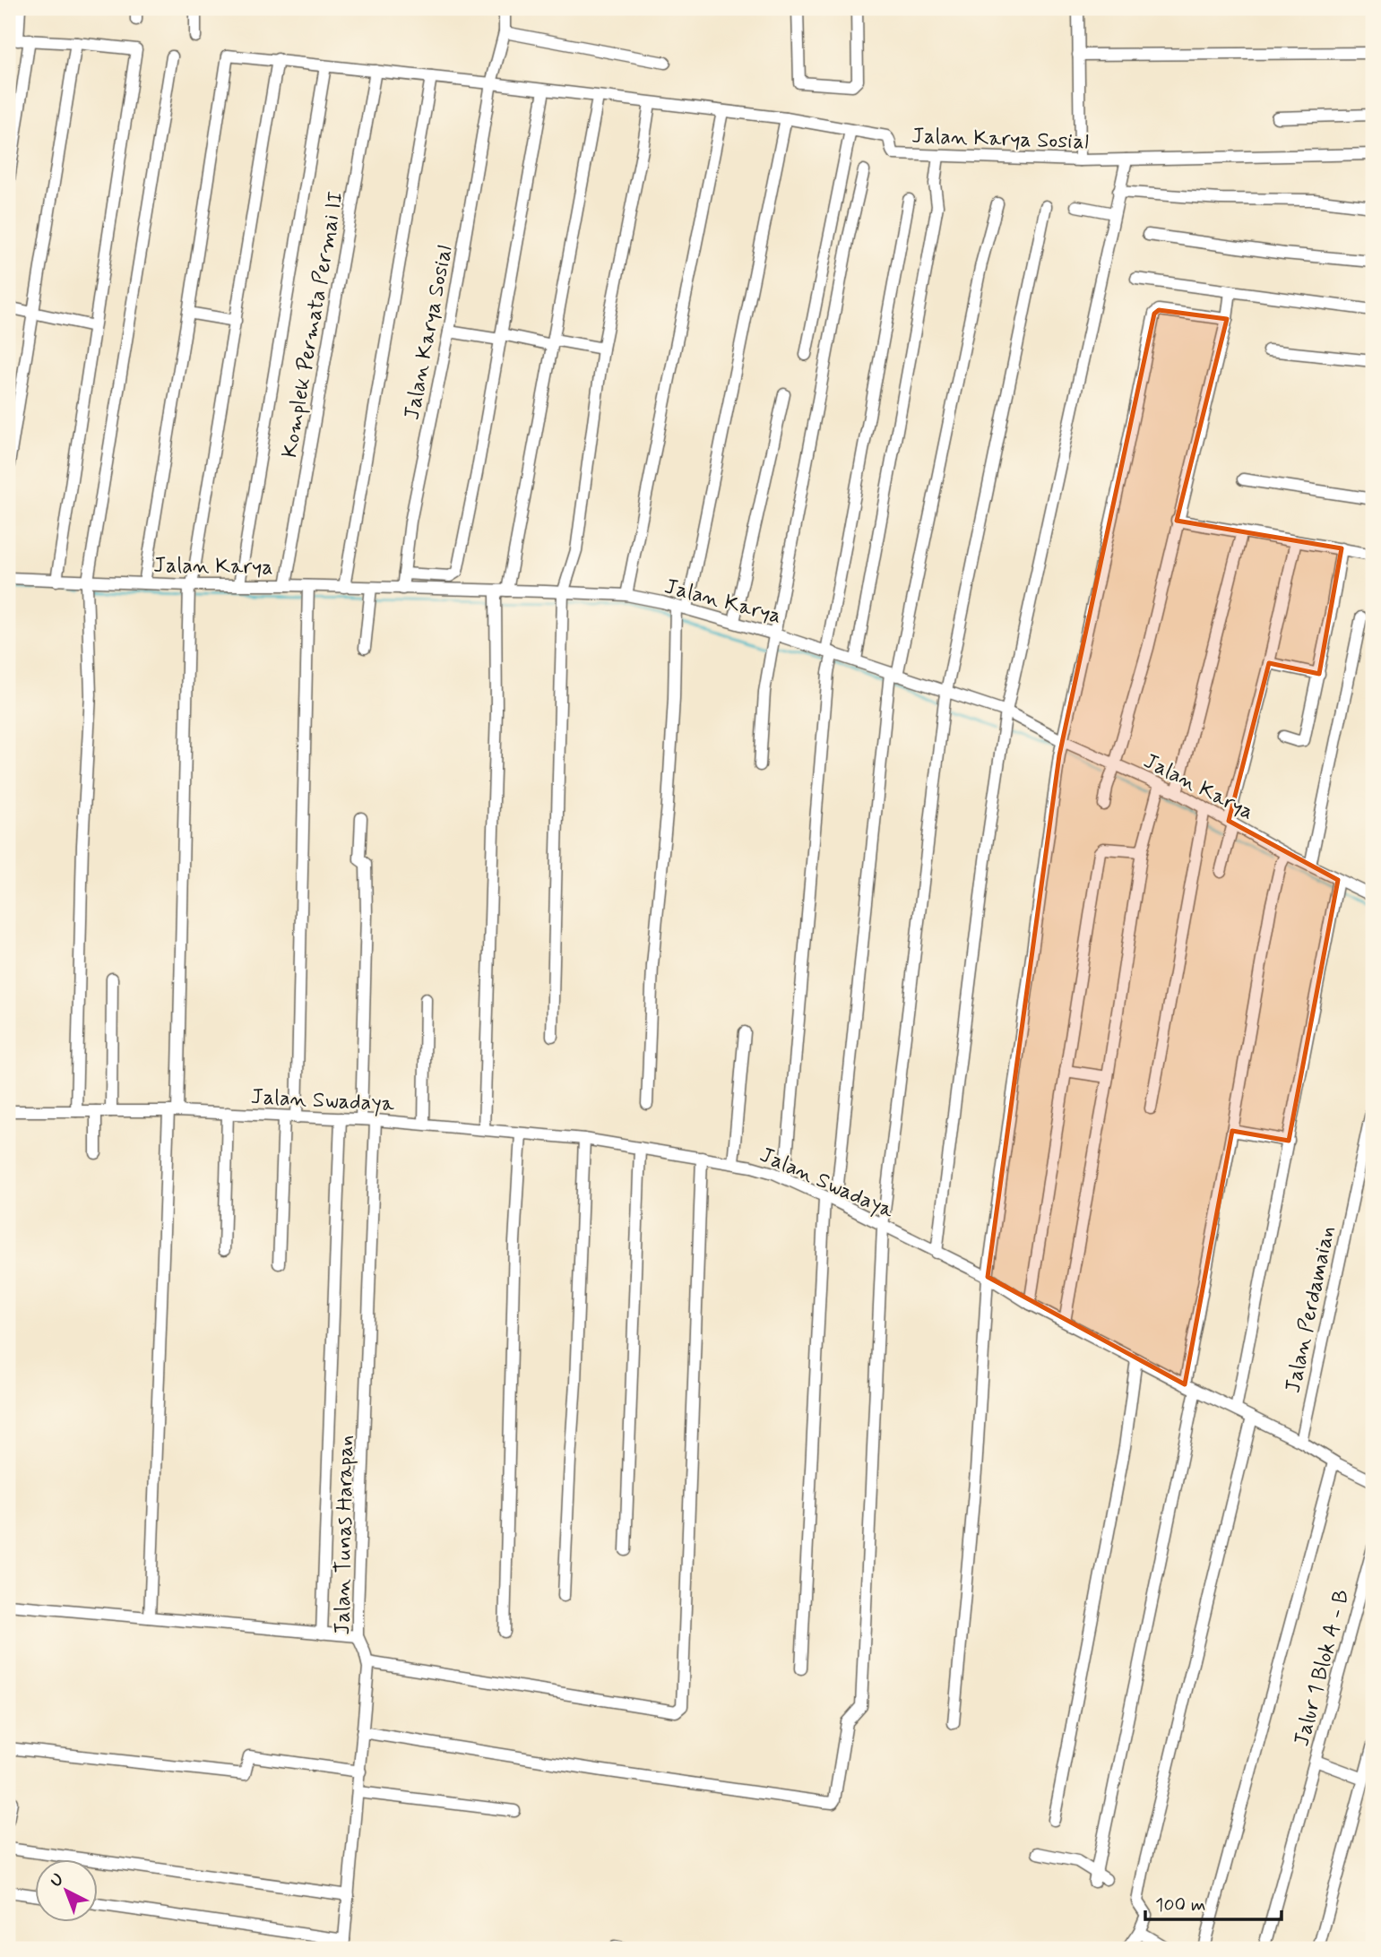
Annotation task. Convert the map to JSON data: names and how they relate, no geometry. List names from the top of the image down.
{
  "streets": {
    "street": [
      "Jalan Karya Sosial",
      "Komplek Permata Permai II",
      "Jalan Karya",
      "Jalan Swadaya",
      "Jalan Perdamaian",
      "Jalan Tunas Harapan",
      "Jalur 1 Blok A - B"
    ]
  },
  "crossings": [
    ["Jalan Karya Sosial", "Jalan Karya"],
    ["Komplek Permata Permai II", "Jalan Karya"],
    ["Jalan Swadaya", "Jalan Perdamaian"],
    ["Jalan Swadaya", "Jalan Tunas Harapan"]
  ],
  "scale_bar": "100 m",
  "north": "top left"
}
